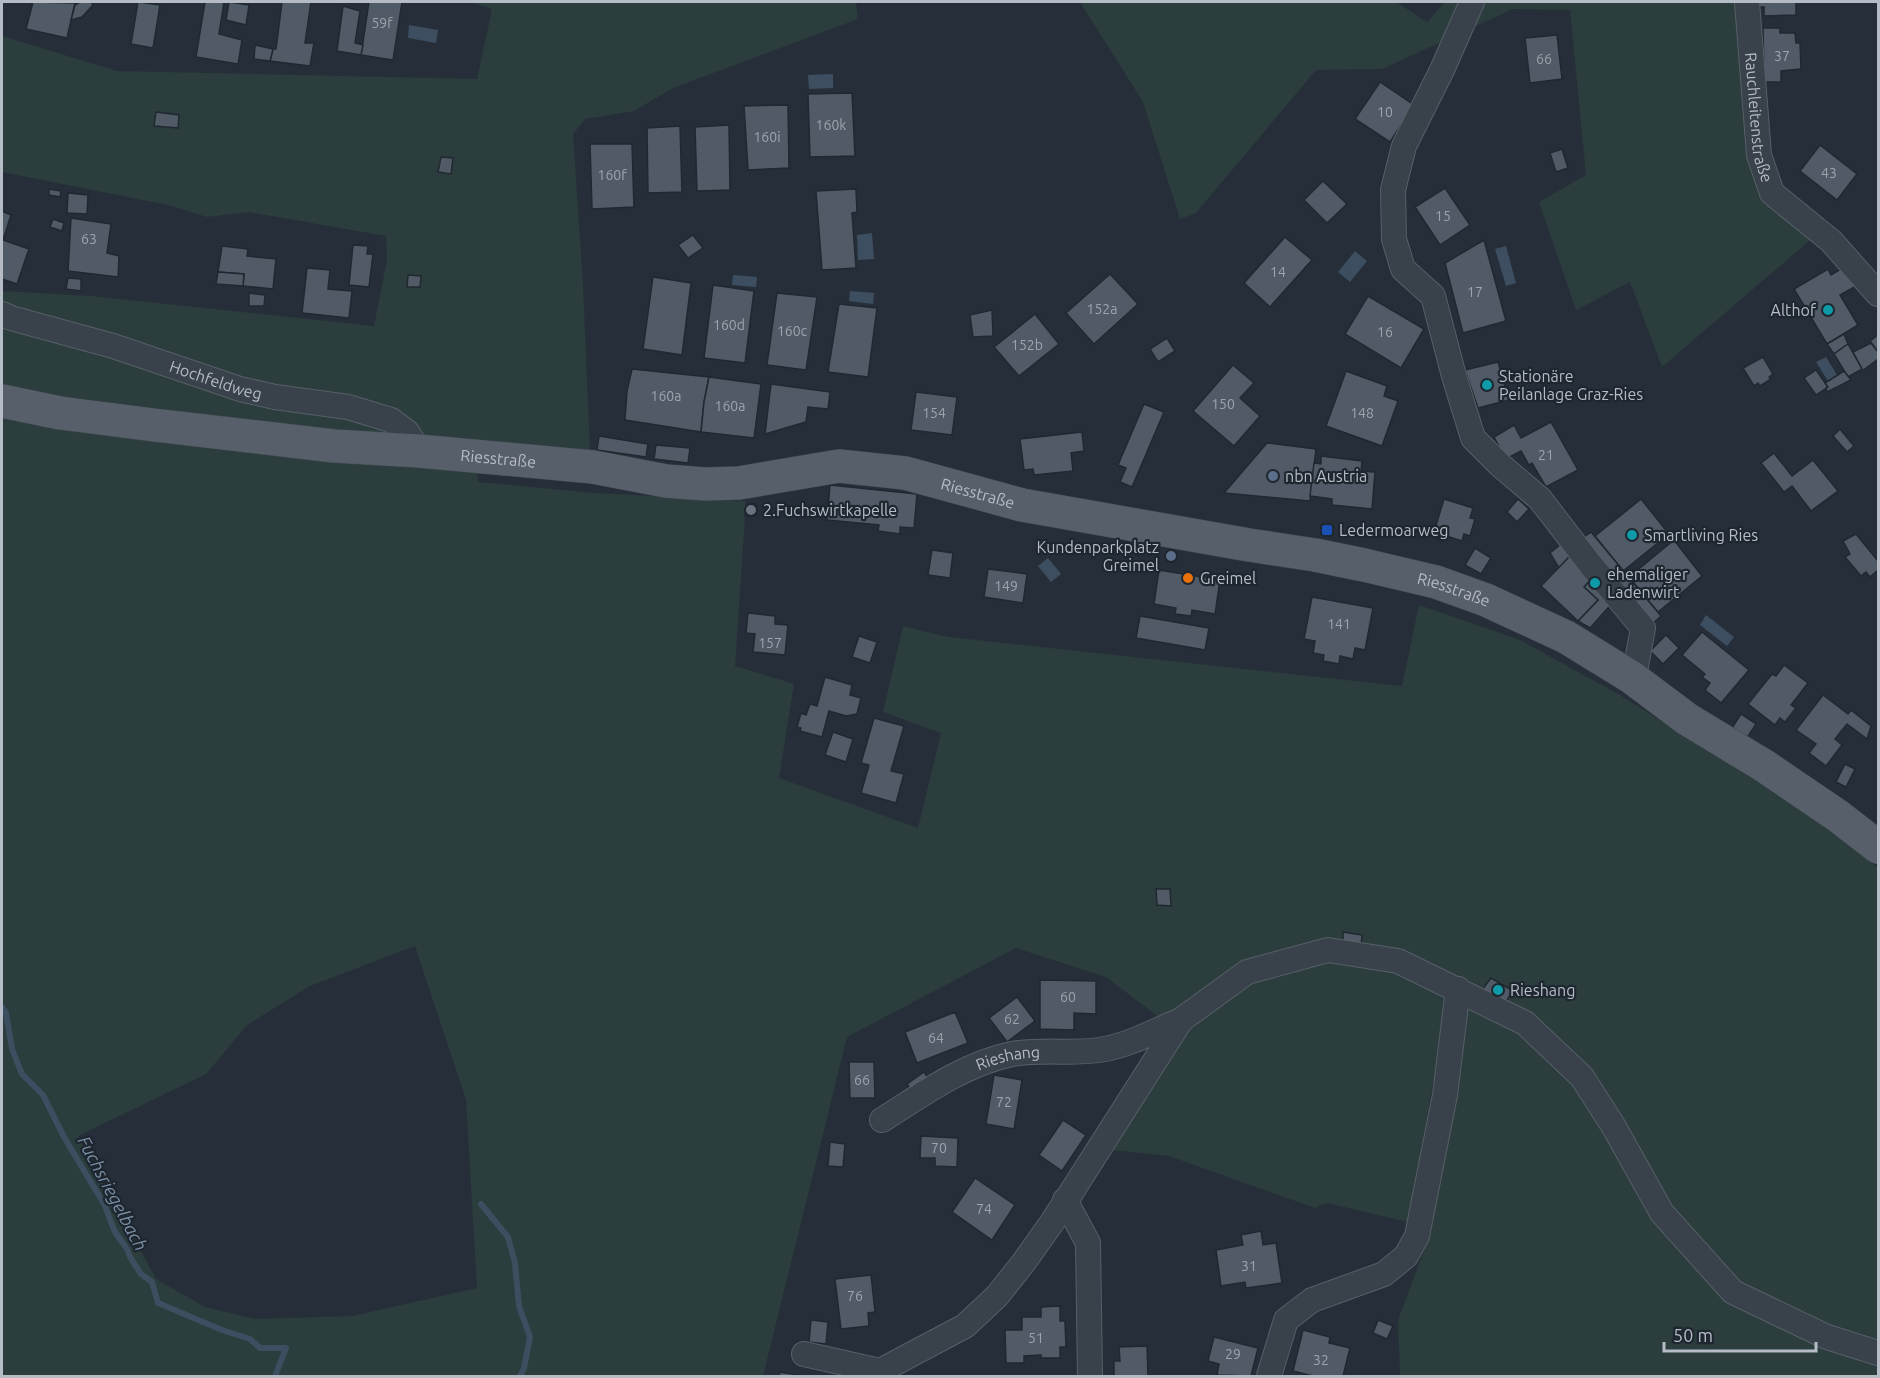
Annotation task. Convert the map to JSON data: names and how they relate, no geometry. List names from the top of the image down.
{
  "streets": {
    "main road": ["Riesstraße"],
    "street": ["Rauchleitenstraße", "Hochfeldweg", "Rieshang"]
  },
  "crossings": [
    ["Hochfeldweg", "Riesstraße"]
  ],
  "water": ["Fuchsriegelbach"],
  "places": {
    "other": [
      "Althof",
      "Stationäre Peilanlage Graz-Ries",
      "nbn Austria",
      "2.Fuchswirtkapelle",
      "Smartliving Ries",
      "Kundenparkplatz Greimel",
      "Greimel",
      "ehemaliger Ladenwirt",
      "Rieshang"
    ],
    "transit": ["Ledermoarweg"]
  },
  "house_numbers": [
    "59f",
    "37",
    "66",
    "10",
    "160k",
    "160i",
    "43",
    "160f",
    "15",
    "63",
    "14",
    "17",
    "152a",
    "160d",
    "160c",
    "16",
    "152b",
    "160a",
    "150",
    "160a",
    "154",
    "148",
    "21",
    "149",
    "141",
    "157",
    "60",
    "62",
    "64",
    "66",
    "72",
    "70",
    "74",
    "31",
    "76",
    "51",
    "29",
    "32"
  ],
  "scale_bar": "50 m"
}
